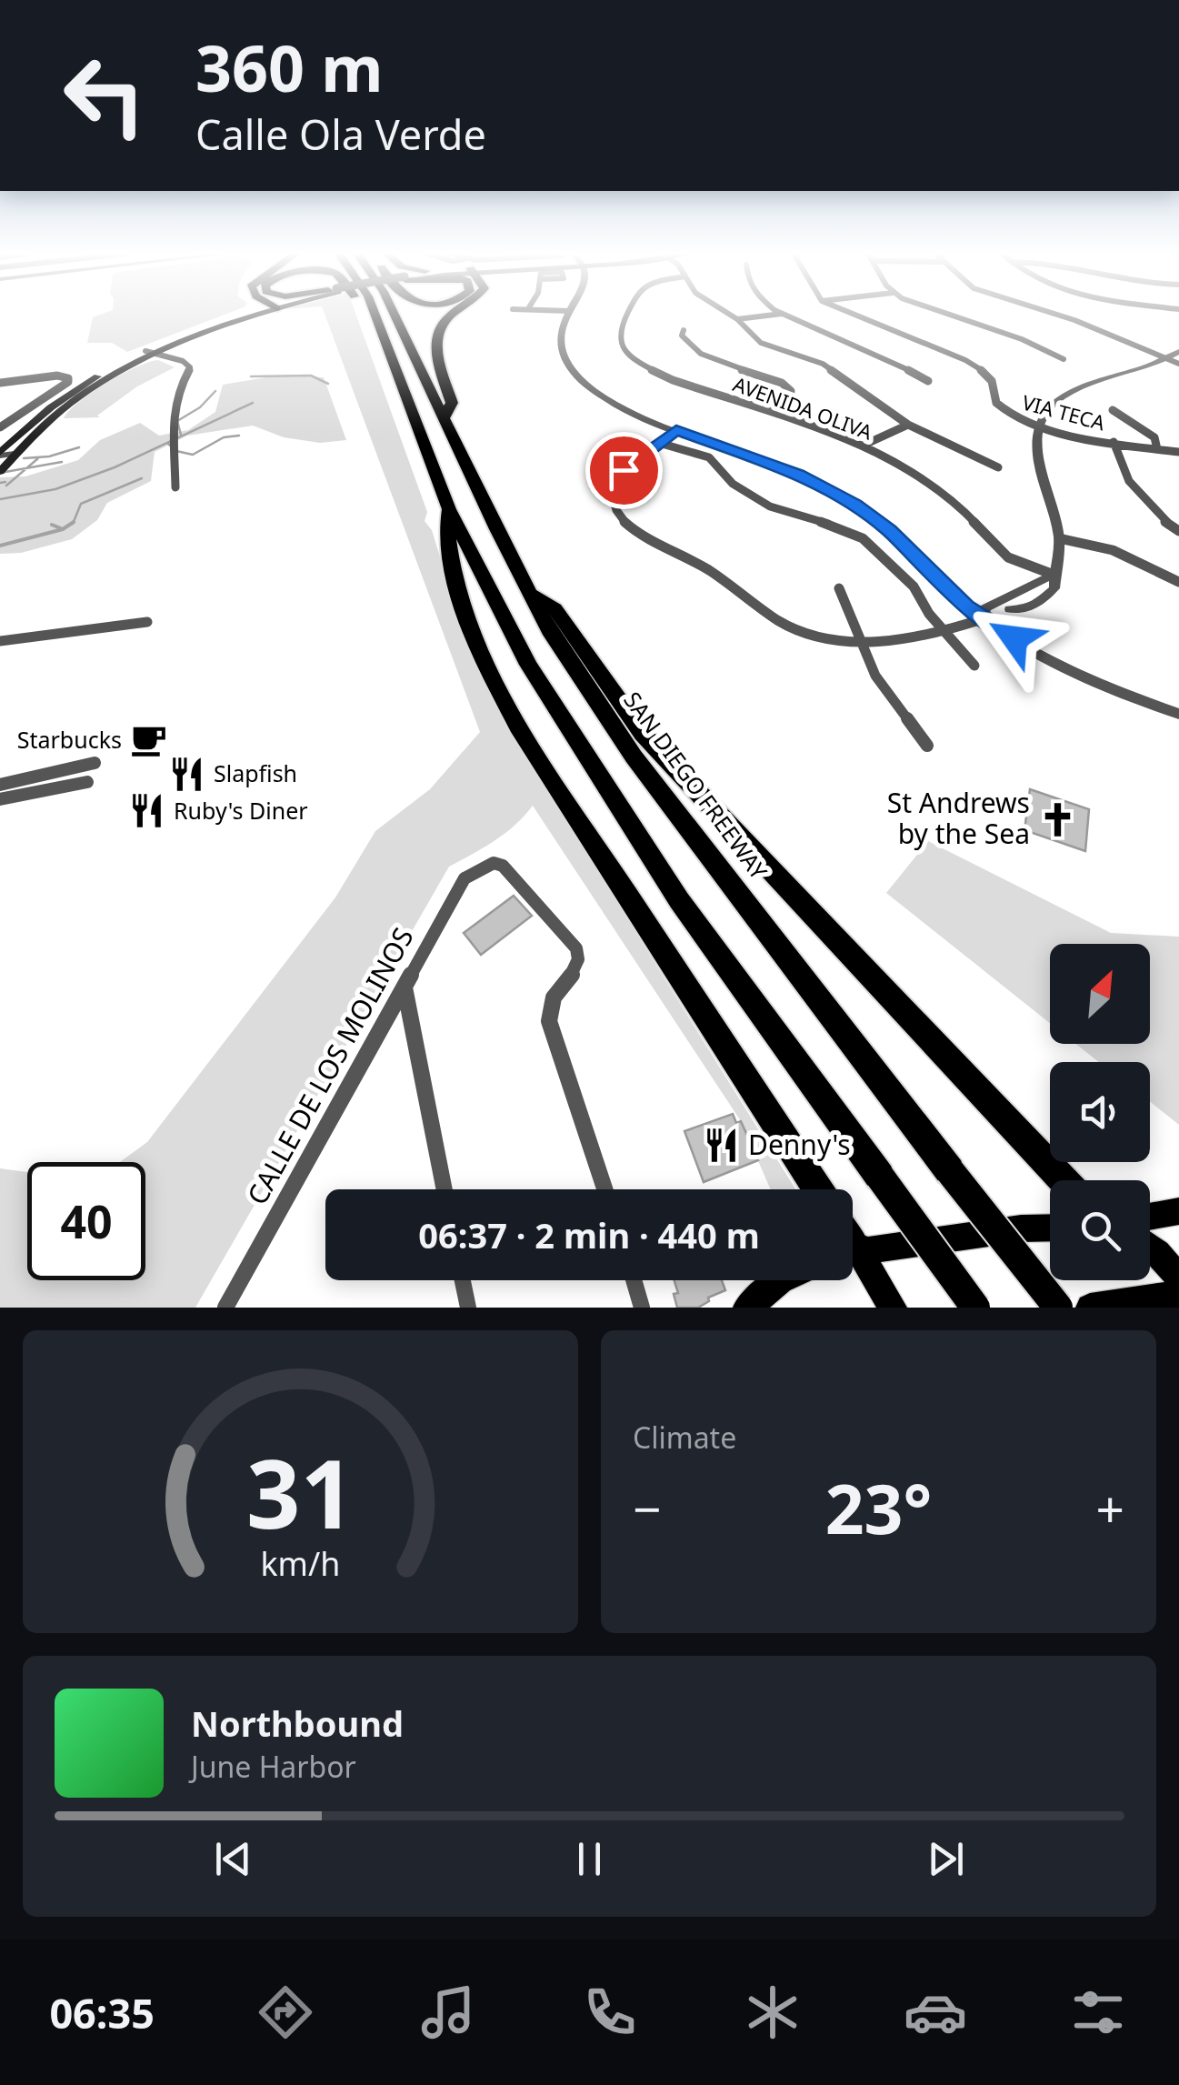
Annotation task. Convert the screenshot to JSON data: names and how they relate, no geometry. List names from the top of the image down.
{
  "streets": {
    "highway": ["SAN DIEGO FREEWAY"],
    "street": ["AVENIDA OLIVA", "VIA TECA", "CALLE DE LOS MOLINOS"]
  },
  "places": {
    "cafe": ["Starbucks"],
    "restaurant": ["Slapfish", "Ruby's Diner", "Denny's"],
    "church": ["St Andrews by the Sea"]
  },
  "north": "top right",
  "page": {
    "turn": ["360 m", "Calle Ola Verde"],
    "limit": "40",
    "trip": "06:37 · 2 min · 440 m",
    "tile": "Climate",
    "heat": ["−", "23°", "+"],
    "song": ["Northbound", "June Harbor"],
    "tabs": "06:35",
    "gauge": ["31", "km/h"]
  }
}
